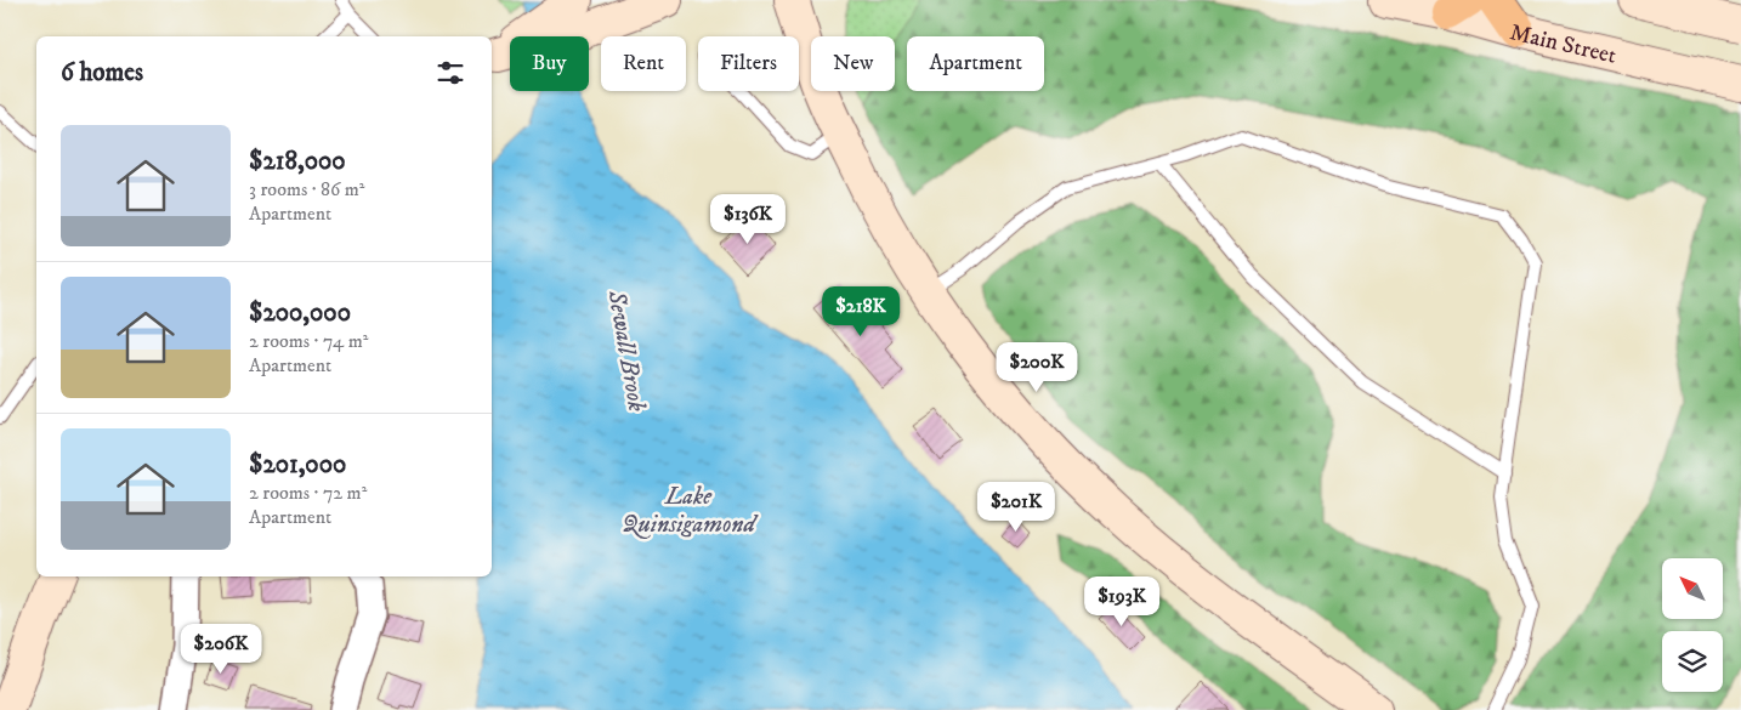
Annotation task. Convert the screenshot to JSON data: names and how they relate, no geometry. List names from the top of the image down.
{
  "streets": {
    "main road": ["Main Street"]
  },
  "water": ["Sewall Brook", "Lake Quinsigamond"],
  "north": "top left",
  "page": {
    "chip": [
      "Buy",
      "Rent",
      "Filters",
      "New",
      "Apartment"
    ],
    "heading": "6 homes",
    "list": [
      {
        "name": "$218,000",
        "note": "3 rooms · 86 m² · Apartment"
      },
      {
        "name": "$200,000",
        "note": "2 rooms · 74 m² · Apartment"
      },
      {
        "name": "$201,000",
        "note": "2 rooms · 72 m² · Apartment"
      }
    ],
    "price": [
      "$136K",
      "$218K",
      "$200K",
      "$201K",
      "$193K",
      "$206K"
    ]
  }
}
